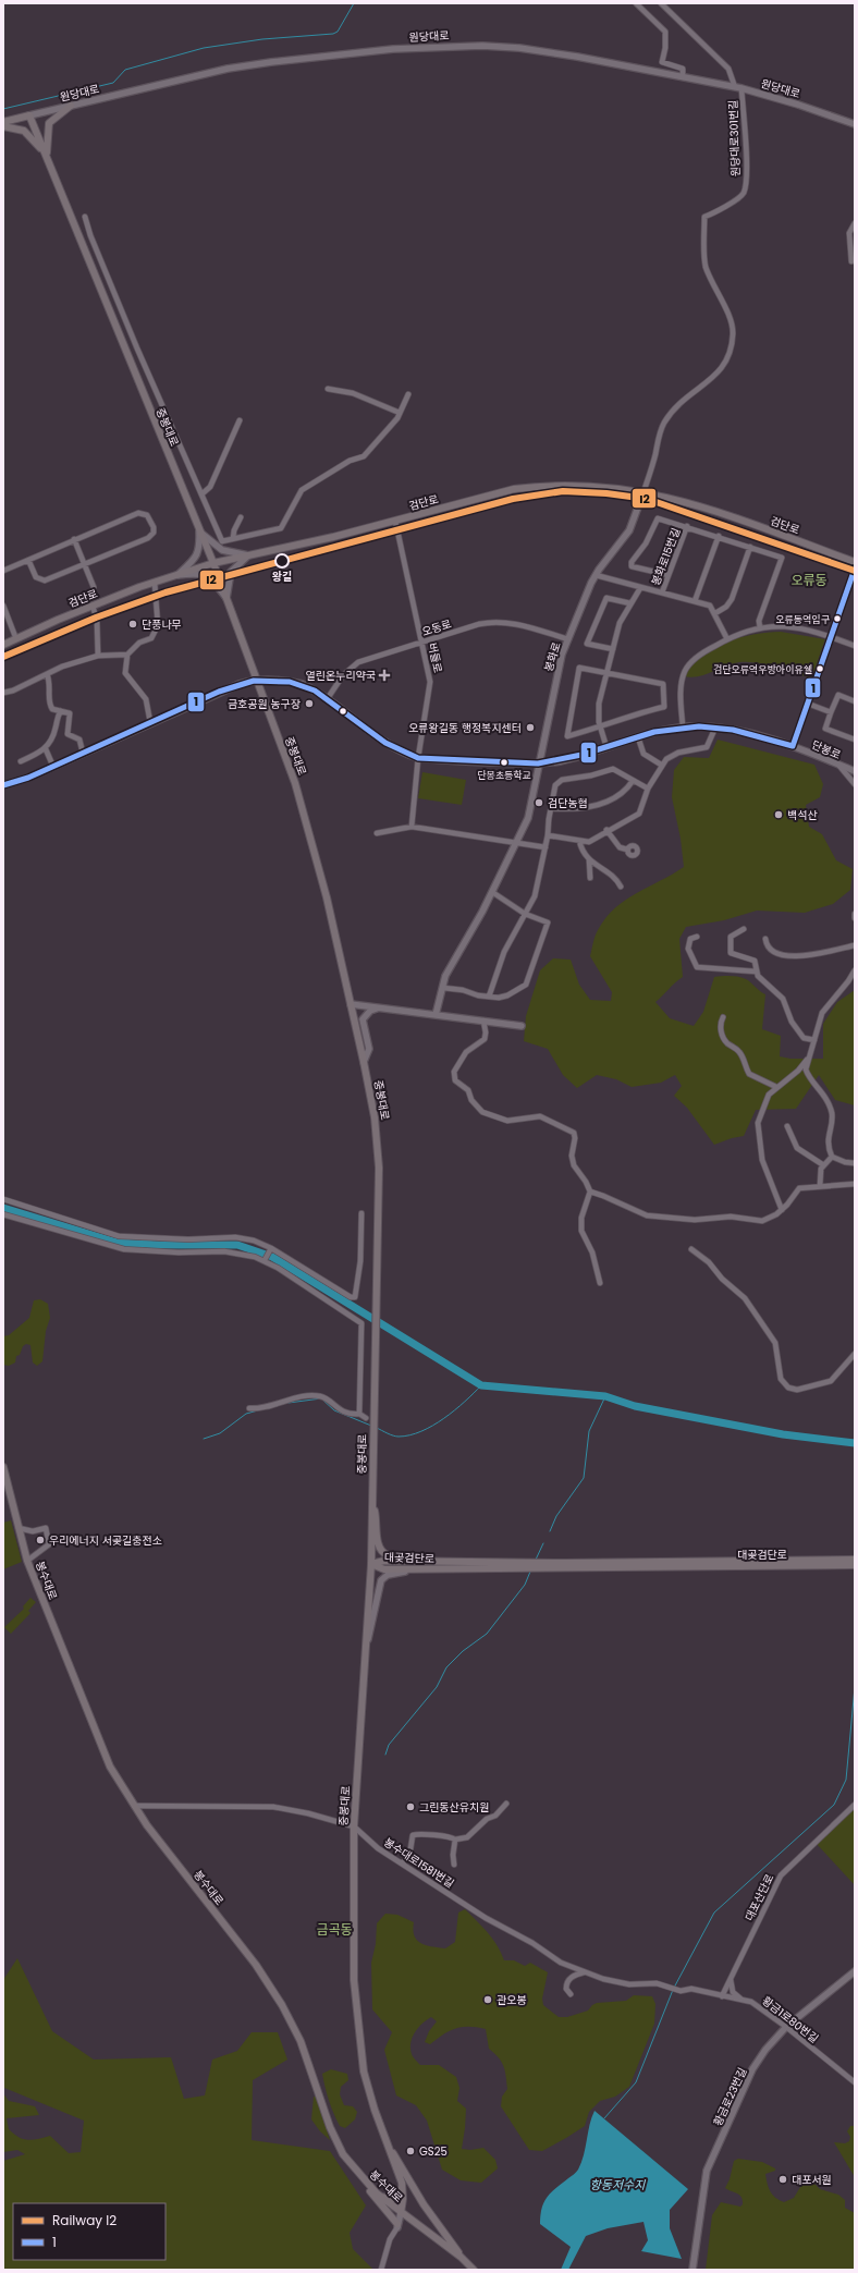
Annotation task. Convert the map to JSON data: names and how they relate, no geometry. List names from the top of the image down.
{
  "streets": {
    "main road": [
      "원당대로",
      "중봉대로",
      "검단로",
      "대곶검단로",
      "봉수대로"
    ],
    "street": [
      "원당대로301번길",
      "봉화로15번길",
      "오동로",
      "봉화로",
      "버들로",
      "단봉로",
      "봉수대로1581번길",
      "대포산단로",
      "황금1로80번길",
      "황금로23번길"
    ]
  },
  "crossings": [
    ["원당대로", "원당대로301번길"],
    ["원당대로", "중봉대로"],
    ["원당대로301번길", "검단로"],
    ["원당대로301번길", "봉화로"],
    ["중봉대로", "검단로"],
    ["중봉대로", "대곶검단로"],
    ["중봉대로", "봉수대로1581번길"],
    ["검단로", "봉화로"],
    ["검단로", "버들로"],
    ["봉화로15번길", "봉화로"],
    ["오동로", "봉화로"],
    ["오동로", "버들로"],
    ["오동로", "단봉로"],
    ["봉화로", "단봉로"],
    ["버들로", "단봉로"],
    ["봉수대로", "봉수대로1581번길"],
    ["봉수대로1581번길", "황금1로80번길"],
    ["대포산단로", "황금1로80번길"],
    ["황금1로80번길", "황금로23번길"]
  ],
  "districts": ["오류동", "금곡동"],
  "water": ["항동저수지"],
  "places": {
    "other": [
      "왕길",
      "오류동역입구",
      "단풍나무",
      "검단오류역우방아이유쉘",
      "금호공원 농구장",
      "오류왕길동 행정복지센터",
      "단봉초등학교",
      "검단농협",
      "백석산",
      "우리에너지 서곶길충전소",
      "그린동산유치원",
      "관오봉",
      "GS25",
      "대포서원"
    ],
    "health": ["열린온누리약국"]
  },
  "lines": ["rail line I2", "transit line 1"],
  "legend": ["Railway I2", "1"]
}
